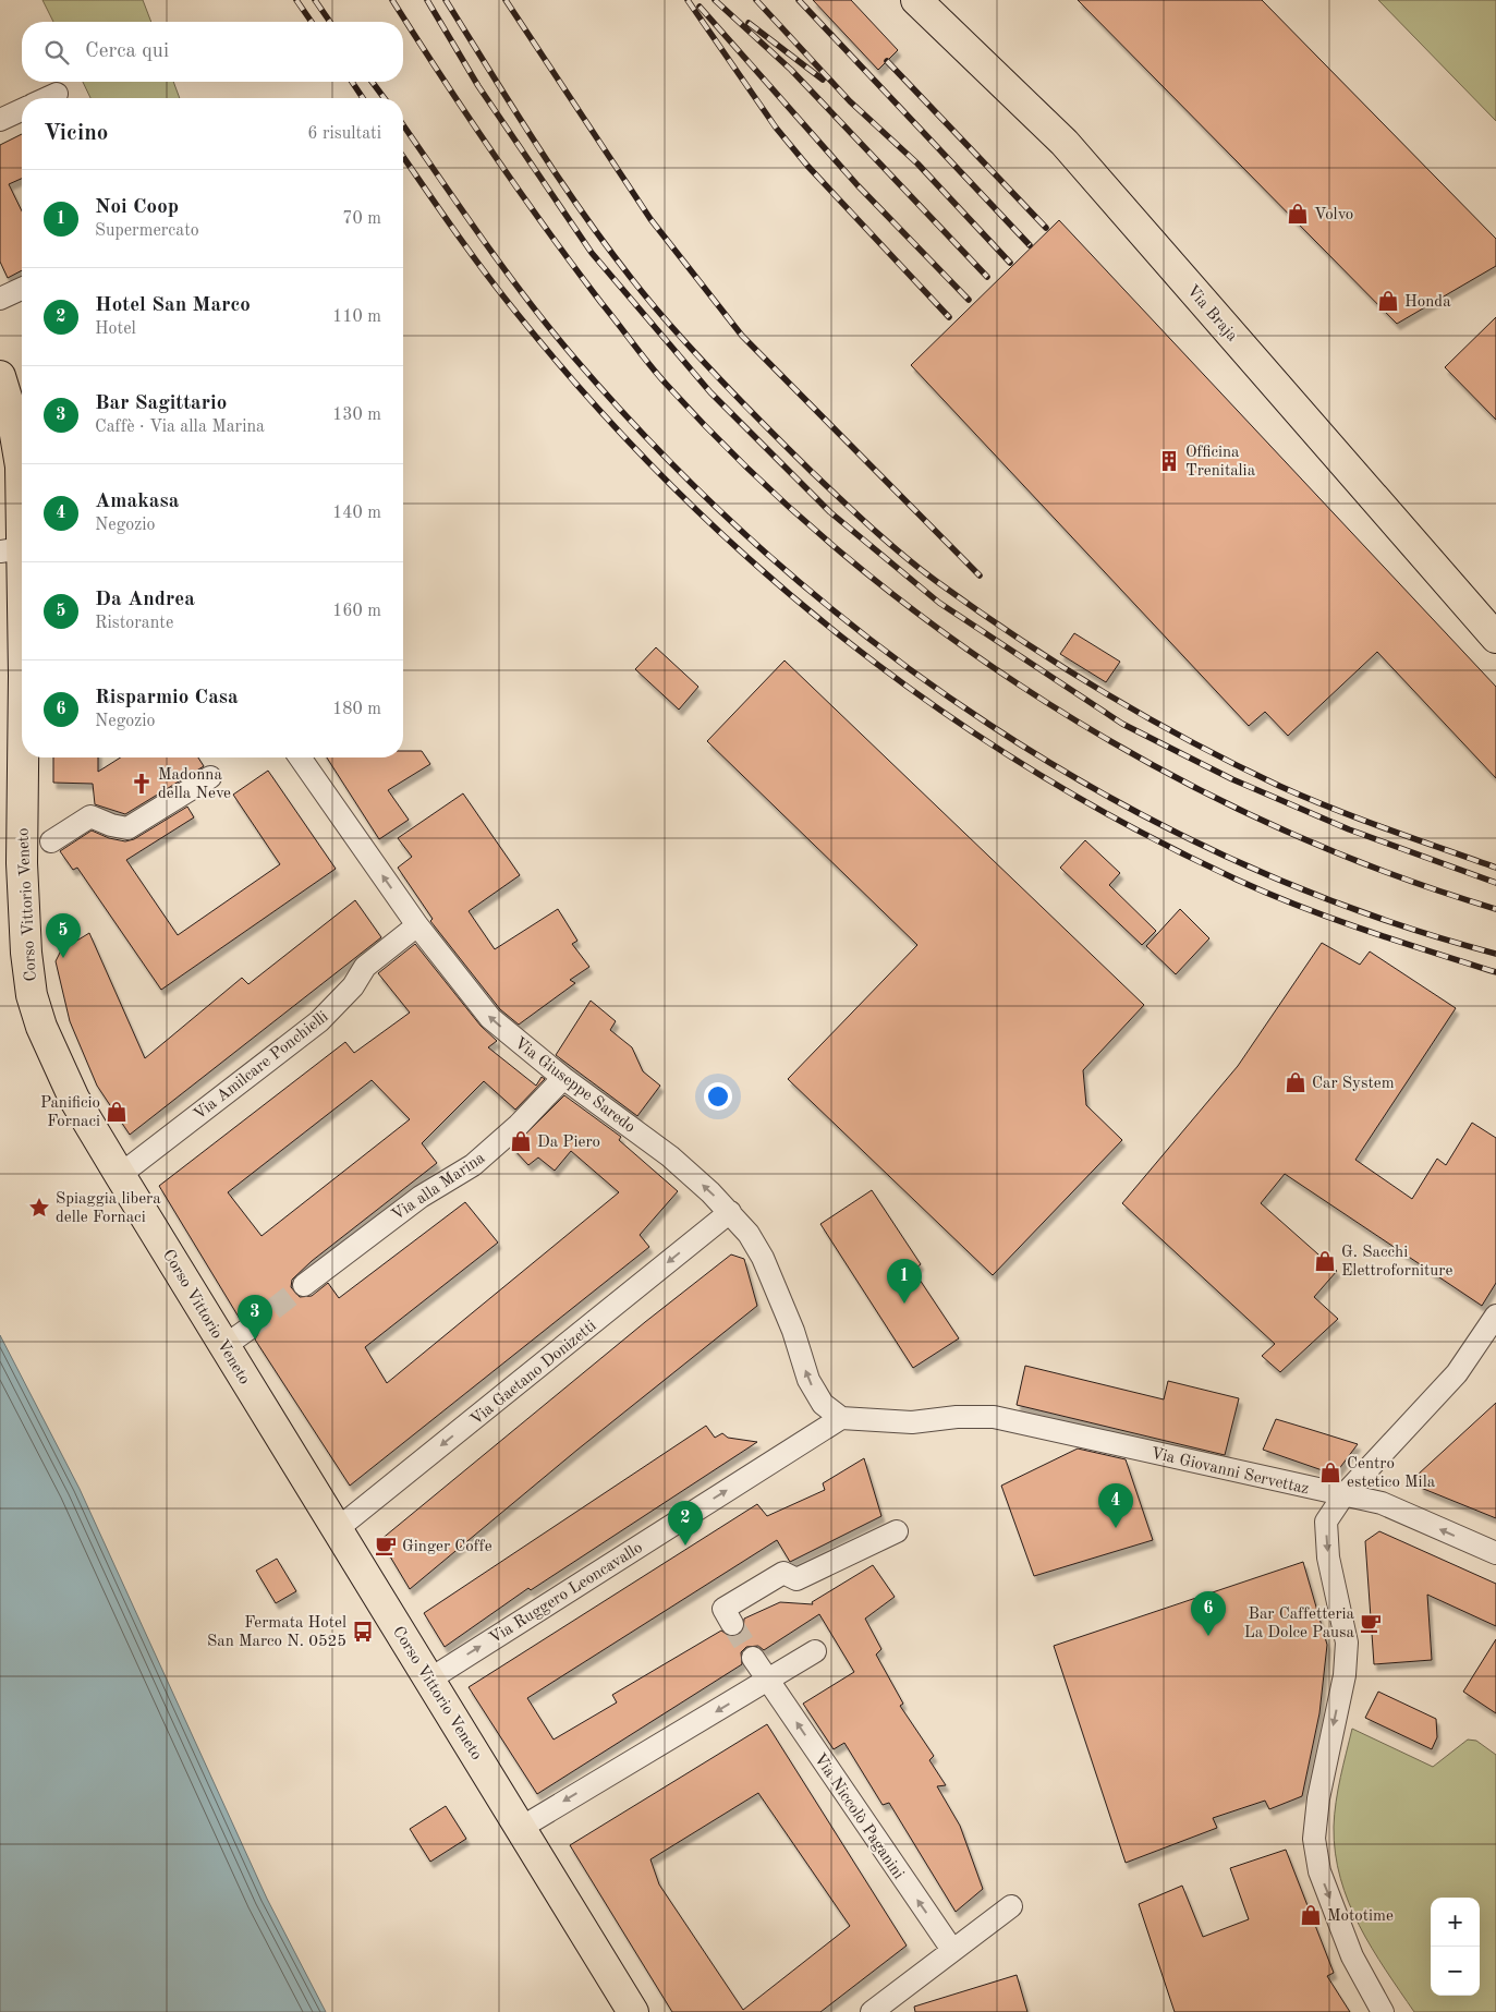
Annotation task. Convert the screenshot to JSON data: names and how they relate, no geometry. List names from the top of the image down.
{
  "streets": {
    "main road": ["Via Braja", "Corso Vittorio Veneto"],
    "street": [
      "Via Amilcare Ponchielli",
      "Via Giuseppe Saredo",
      "Via alla Marina",
      "Via Gaetano Donizetti",
      "Via Giovanni Servettaz",
      "Via Ruggero Leoncavallo",
      "Via Niccolò Paganini"
    ]
  },
  "crossings": [
    ["Corso Vittorio Veneto", "Via Amilcare Ponchielli"],
    ["Corso Vittorio Veneto", "Via Gaetano Donizetti"],
    ["Corso Vittorio Veneto", "Via Ruggero Leoncavallo"],
    ["Via Amilcare Ponchielli", "Via Giuseppe Saredo"],
    ["Via Giuseppe Saredo", "Via alla Marina"],
    ["Via Giuseppe Saredo", "Via Gaetano Donizetti"],
    ["Via Giuseppe Saredo", "Via Giovanni Servettaz"],
    ["Via Giuseppe Saredo", "Via Ruggero Leoncavallo"],
    ["Via Giovanni Servettaz", "Via Ruggero Leoncavallo"]
  ],
  "one_way": ["Via Giuseppe Saredo", "Via Gaetano Donizetti", "Via Niccolò Paganini"],
  "places": {
    "shop": [
      "Volvo",
      "Honda",
      "Car System",
      "Panificio Fornaci",
      "Da Piero",
      "G. Sacchi Elettroforniture",
      "Centro estetico Mila",
      "Mototime"
    ],
    "building": ["Officina Trenitalia"],
    "church": ["Madonna della Neve"],
    "place": ["Spiaggia libera delle Fornaci"],
    "cafe": ["Ginger Coffe", "Bar Caffetteria La Dolce Pausa"],
    "bus stop": ["Fermata Hotel San Marco N. 0525"]
  },
  "page": {
    "search": "Cerca qui",
    "heading": ["Vicino", "6 risultati"],
    "list": [
      {
        "mark": "1",
        "name": "Noi Coop",
        "note": "Supermercato",
        "value": "70 m"
      },
      {
        "mark": "2",
        "name": "Hotel San Marco",
        "note": "Hotel",
        "value": "110 m"
      },
      {
        "mark": "3",
        "name": "Bar Sagittario",
        "note": "Caffè · Via alla Marina",
        "value": "130 m"
      },
      {
        "mark": "4",
        "name": "Amakasa",
        "note": "Negozio",
        "value": "140 m"
      },
      {
        "mark": "5",
        "name": "Da Andrea",
        "note": "Ristorante",
        "value": "160 m"
      },
      {
        "mark": "6",
        "name": "Risparmio Casa",
        "note": "Negozio",
        "value": "180 m"
      }
    ],
    "pins": [
      "5",
      "1",
      "3",
      "4",
      "2",
      "6"
    ],
    "map_buttons": ["+", "−"]
  }
}
